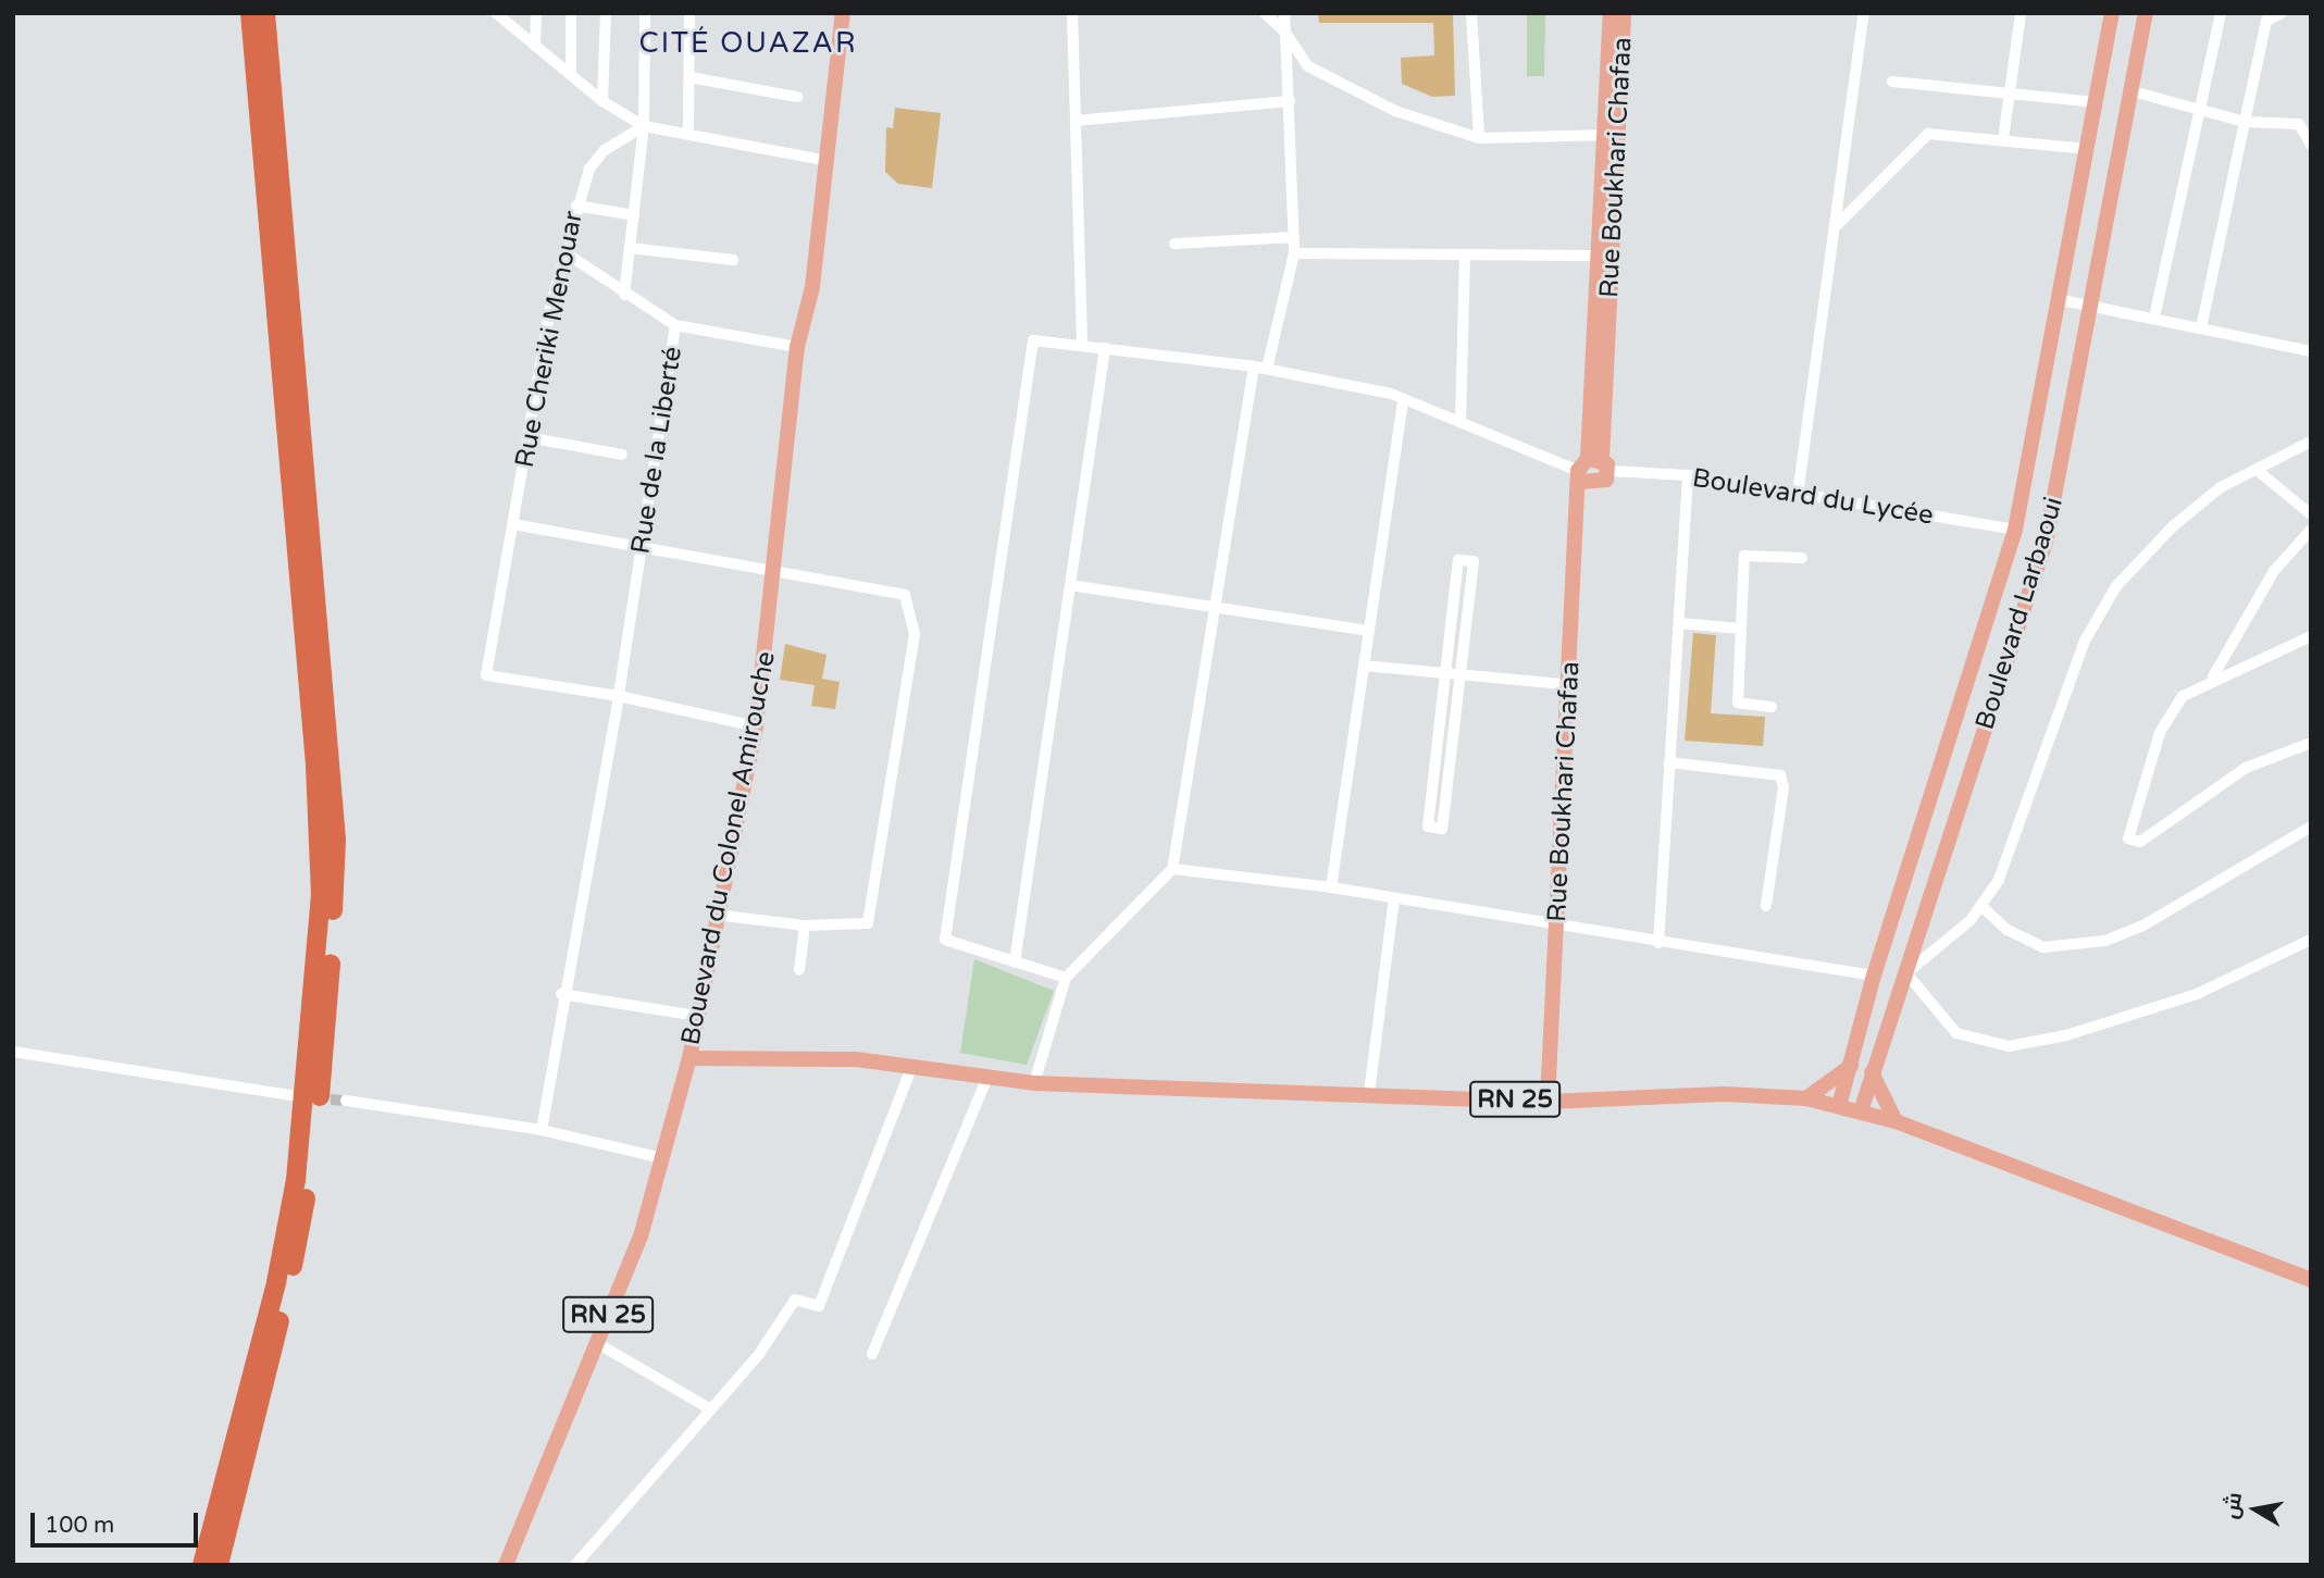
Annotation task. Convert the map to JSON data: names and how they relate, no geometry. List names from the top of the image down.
{
  "streets": {
    "main road": [
      "Rue Boukhari Chafaa",
      "Boulevard Larbaoui",
      "Bouevard du Colonel Amirouche",
      "RN 25"
    ],
    "street": ["Rue Cheriki Menouar", "Rue de la Liberté", "Boulevard du Lycée"]
  },
  "crossings": [
    ["Rue Boukhari Chafaa", "Boulevard du Lycée"],
    ["Rue Boukhari Chafaa", "RN 25"],
    ["Rue Cheriki Menouar", "Rue de la Liberté"],
    ["Rue de la Liberté", "Bouevard du Colonel Amirouche"],
    ["Boulevard du Lycée", "Boulevard Larbaoui"],
    ["Boulevard Larbaoui", "RN 25"],
    ["Bouevard du Colonel Amirouche", "RN 25"]
  ],
  "districts": ["CITÉ OUAZAR"],
  "scale_bar": "100 m",
  "north": "left"
}
